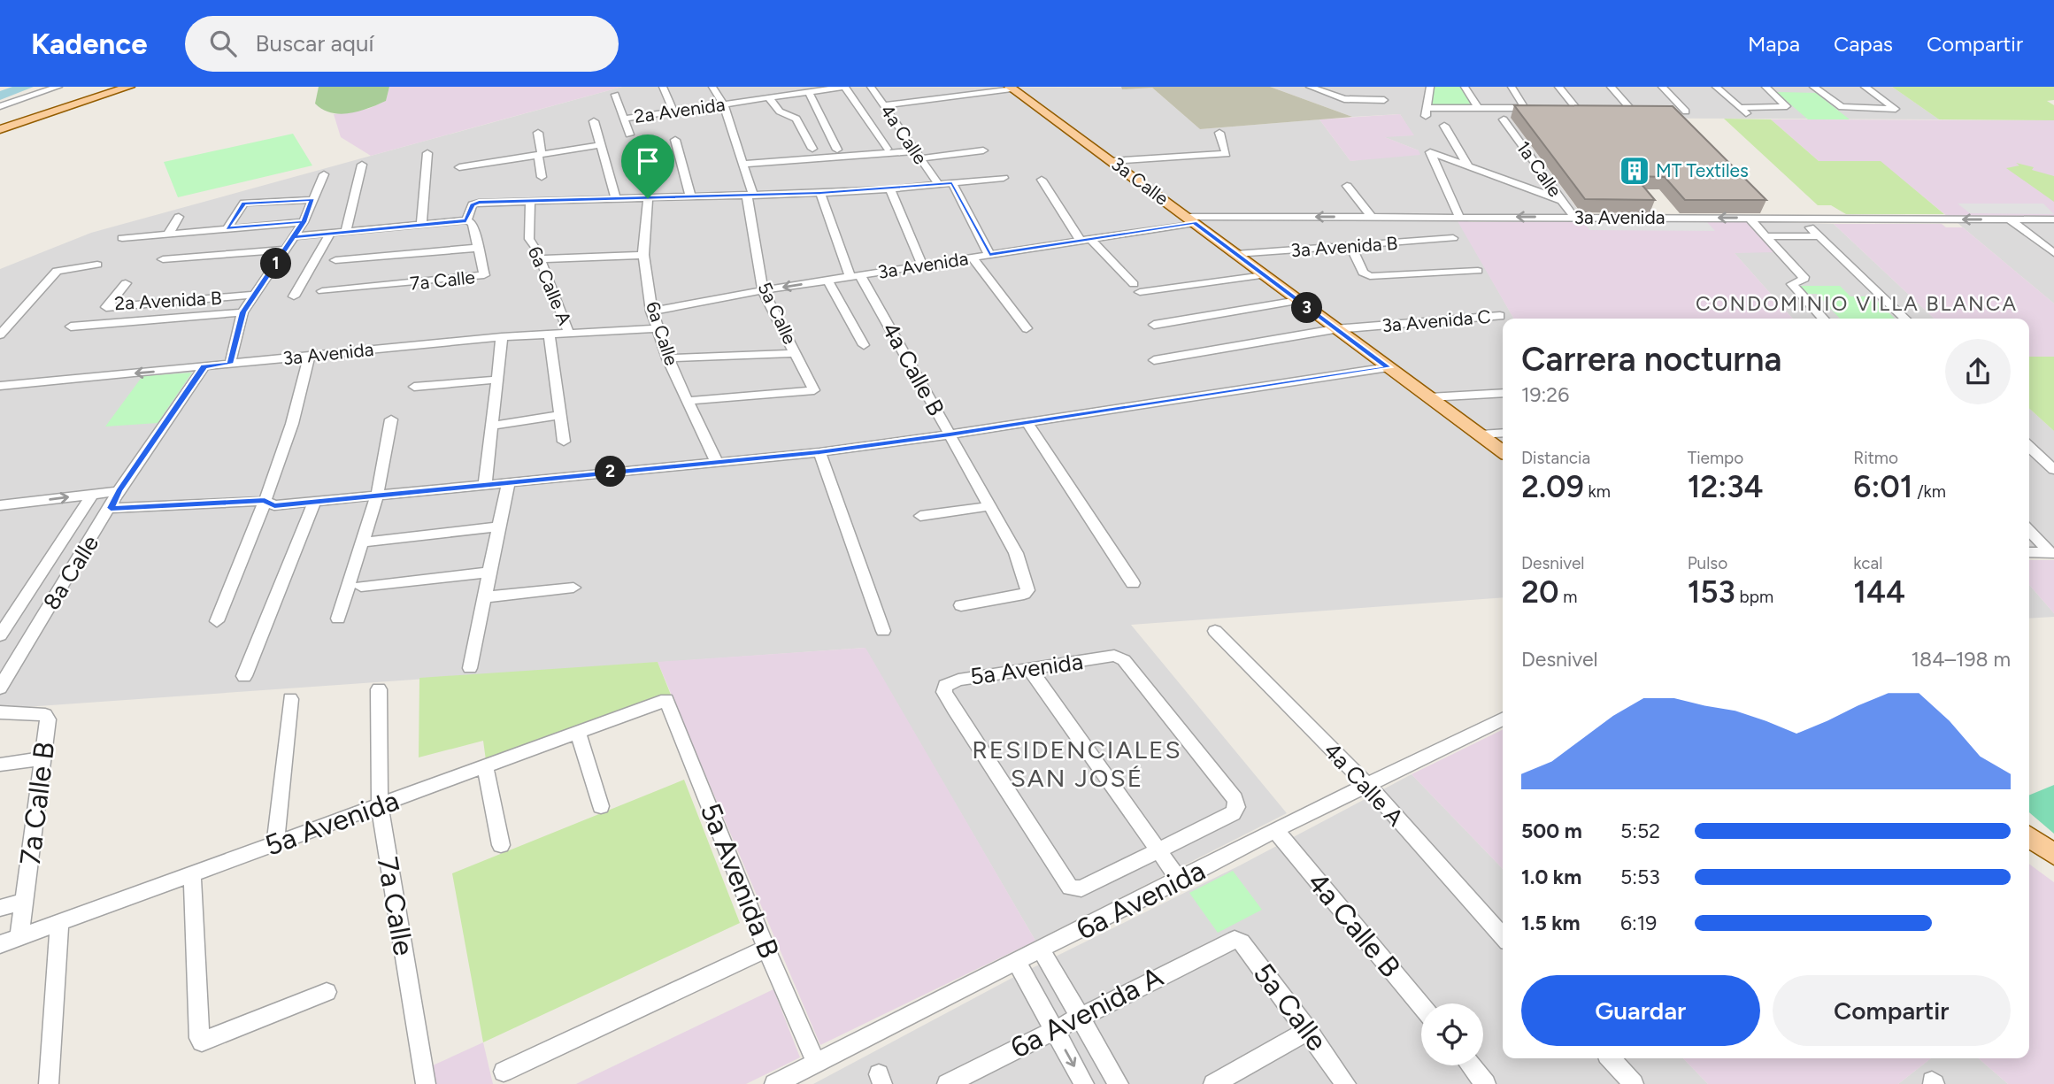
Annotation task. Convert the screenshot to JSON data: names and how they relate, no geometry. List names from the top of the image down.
{
  "streets": {
    "main road": ["3a Calle"],
    "street": [
      "2a Avenida",
      "4a Calle",
      "1a Calle",
      "3a Avenida",
      "3a Avenida B",
      "7a Calle",
      "6a Calle A",
      "2a Avenida B",
      "5a Calle",
      "3a Avenida C",
      "6a Calle",
      "4a Calle B",
      "8a Calle",
      "5a Avenida",
      "4a Calle A",
      "7a Calle B",
      "5a Avenida B",
      "6a Avenida",
      "6a Avenida A"
    ]
  },
  "crossings": [
    ["2a Avenida", "5a Calle"],
    ["4a Calle", "3a Avenida"],
    ["1a Calle", "3a Avenida"],
    ["3a Calle", "3a Avenida"],
    ["3a Calle", "3a Avenida B"],
    ["3a Calle", "3a Avenida C"],
    ["3a Avenida", "6a Calle A"],
    ["3a Avenida", "5a Calle"],
    ["3a Avenida", "6a Calle"],
    ["3a Avenida", "4a Calle B"],
    ["3a Avenida", "8a Calle"],
    ["7a Calle", "5a Avenida"],
    ["5a Calle", "6a Calle"],
    ["5a Calle", "6a Avenida A"],
    ["4a Calle B", "6a Avenida"],
    ["5a Avenida", "7a Calle B"],
    ["5a Avenida", "5a Avenida B"],
    ["4a Calle A", "6a Avenida"],
    ["5a Avenida B", "6a Avenida"]
  ],
  "districts": ["CONDOMINIO VILLA BLANCA", "RESIDENCIALES SAN JOSÉ"],
  "places": {
    "building": ["MT Textiles"]
  },
  "page": {
    "header": "Kadence",
    "search": "Buscar aquí",
    "nav": ["Mapa", "Capas", "Compartir"],
    "pins": ["1", "3", "2"],
    "heading": ["Carrera nocturna", "19:26"],
    "stats": [
      ["Distancia", "2.09 km"],
      ["Tiempo", "12:34"],
      ["Ritmo", "6:01 /km"],
      ["Desnivel", "20 m"],
      ["Pulso", "153 bpm"],
      ["kcal", "144"]
    ],
    "chart": ["Desnivel", "184–198 m"],
    "list": [
      {
        "name": "500 m",
        "note": "5:52"
      },
      {
        "name": "1.0 km",
        "note": "5:53"
      },
      {
        "name": "1.5 km",
        "note": "6:19"
      }
    ],
    "buttons": ["Guardar", "Compartir"]
  }
}
